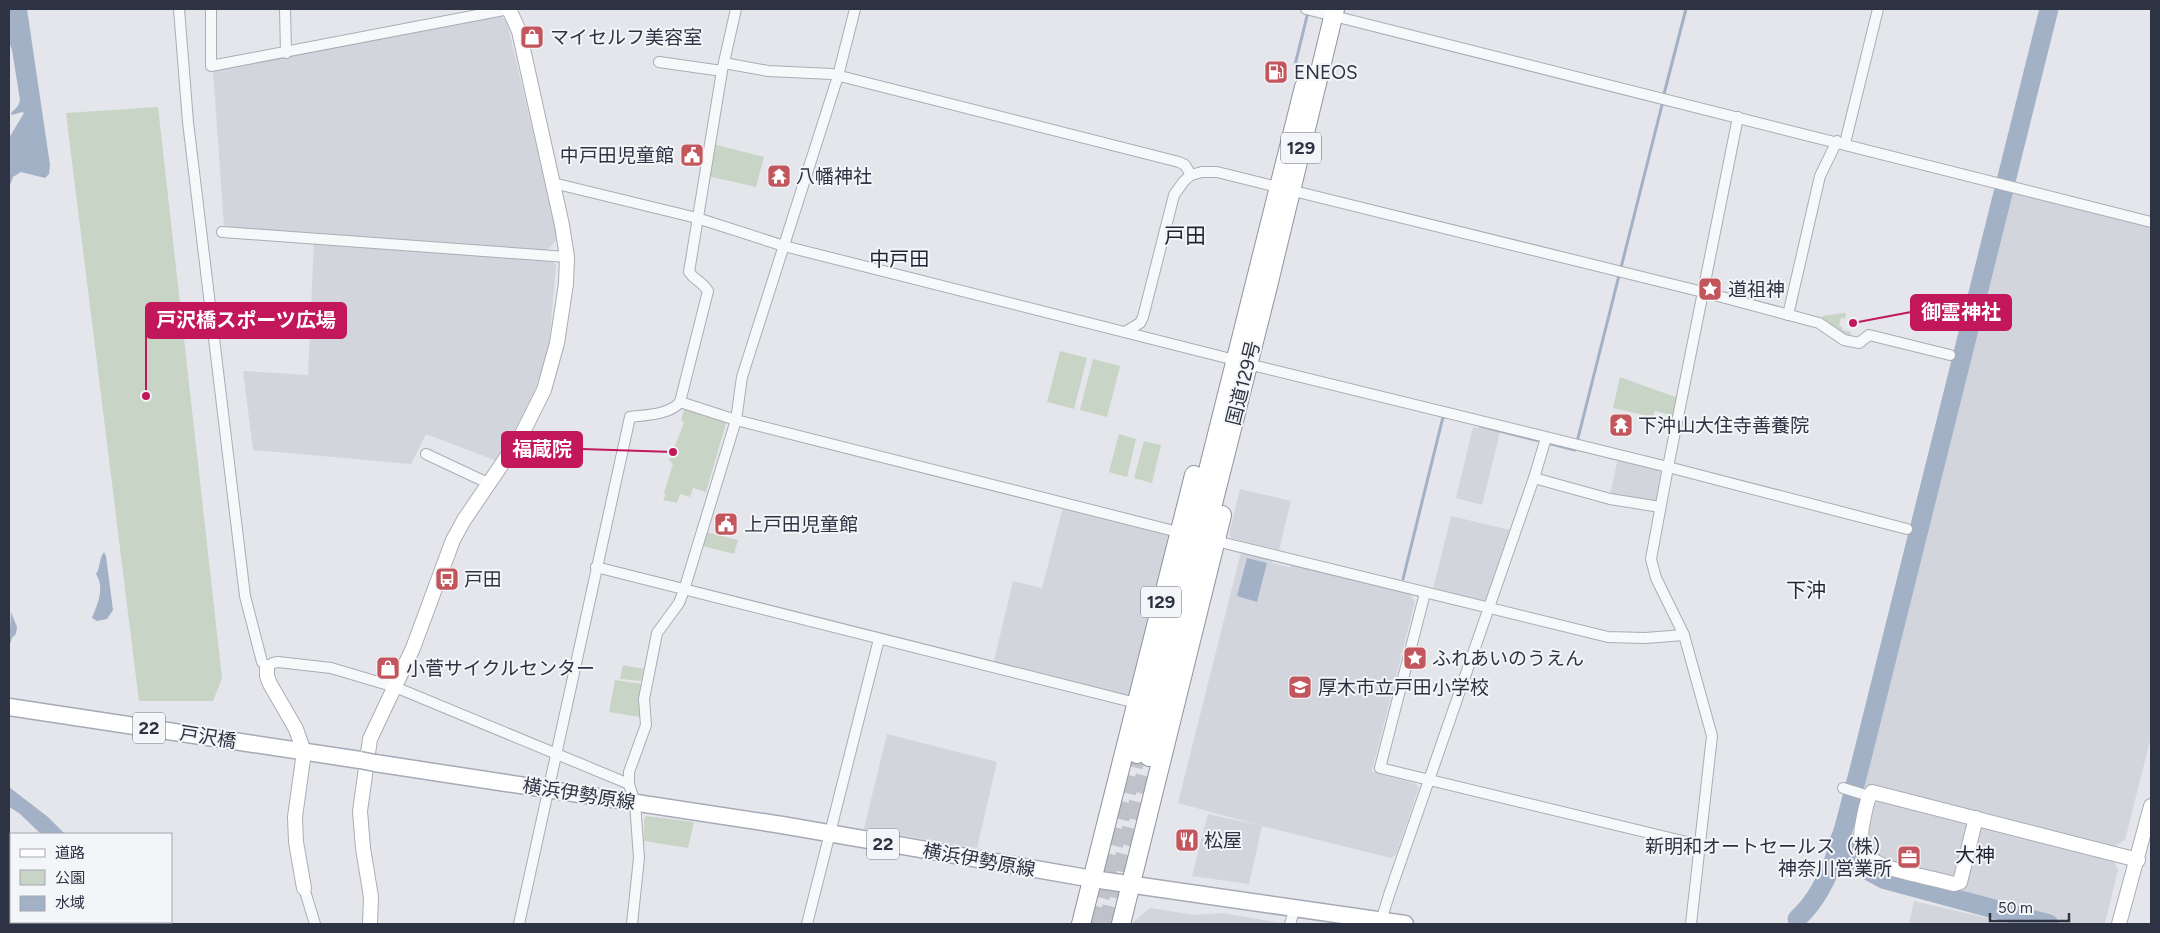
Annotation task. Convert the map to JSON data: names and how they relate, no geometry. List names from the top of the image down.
{
  "streets": {
    "highway": ["129", "国道129号"],
    "main road": ["22", "戸沢橋", "横浜伊勢原線"]
  },
  "crossings": [
    ["129", "国道129号"],
    ["129", "横浜伊勢原線"],
    ["戸沢橋", "横浜伊勢原線"]
  ],
  "districts": [
    "戸田",
    "中戸田",
    "下沖",
    "大神"
  ],
  "places": {
    "shop": ["マイセルフ美容室", "小菅サイクルセンター"],
    "fuel station": ["ENEOS"],
    "public building": ["中戸田児童館", "上戸田児童館"],
    "temple": ["八幡神社", "下沖山大住寺善養院"],
    "place": ["道祖神", "ふれあいのうえん"],
    "other": ["御霊神社", "戸沢橋スポーツ広場", "福蔵院"],
    "bus stop": ["戸田"],
    "school or university": ["厚木市立戸田小学校"],
    "restaurant": ["松屋"],
    "office": ["新明和オートセールス（株） 神奈川営業所"]
  },
  "legend": ["道路", "公園", "水域"],
  "scale_bar": "50 m"
}
